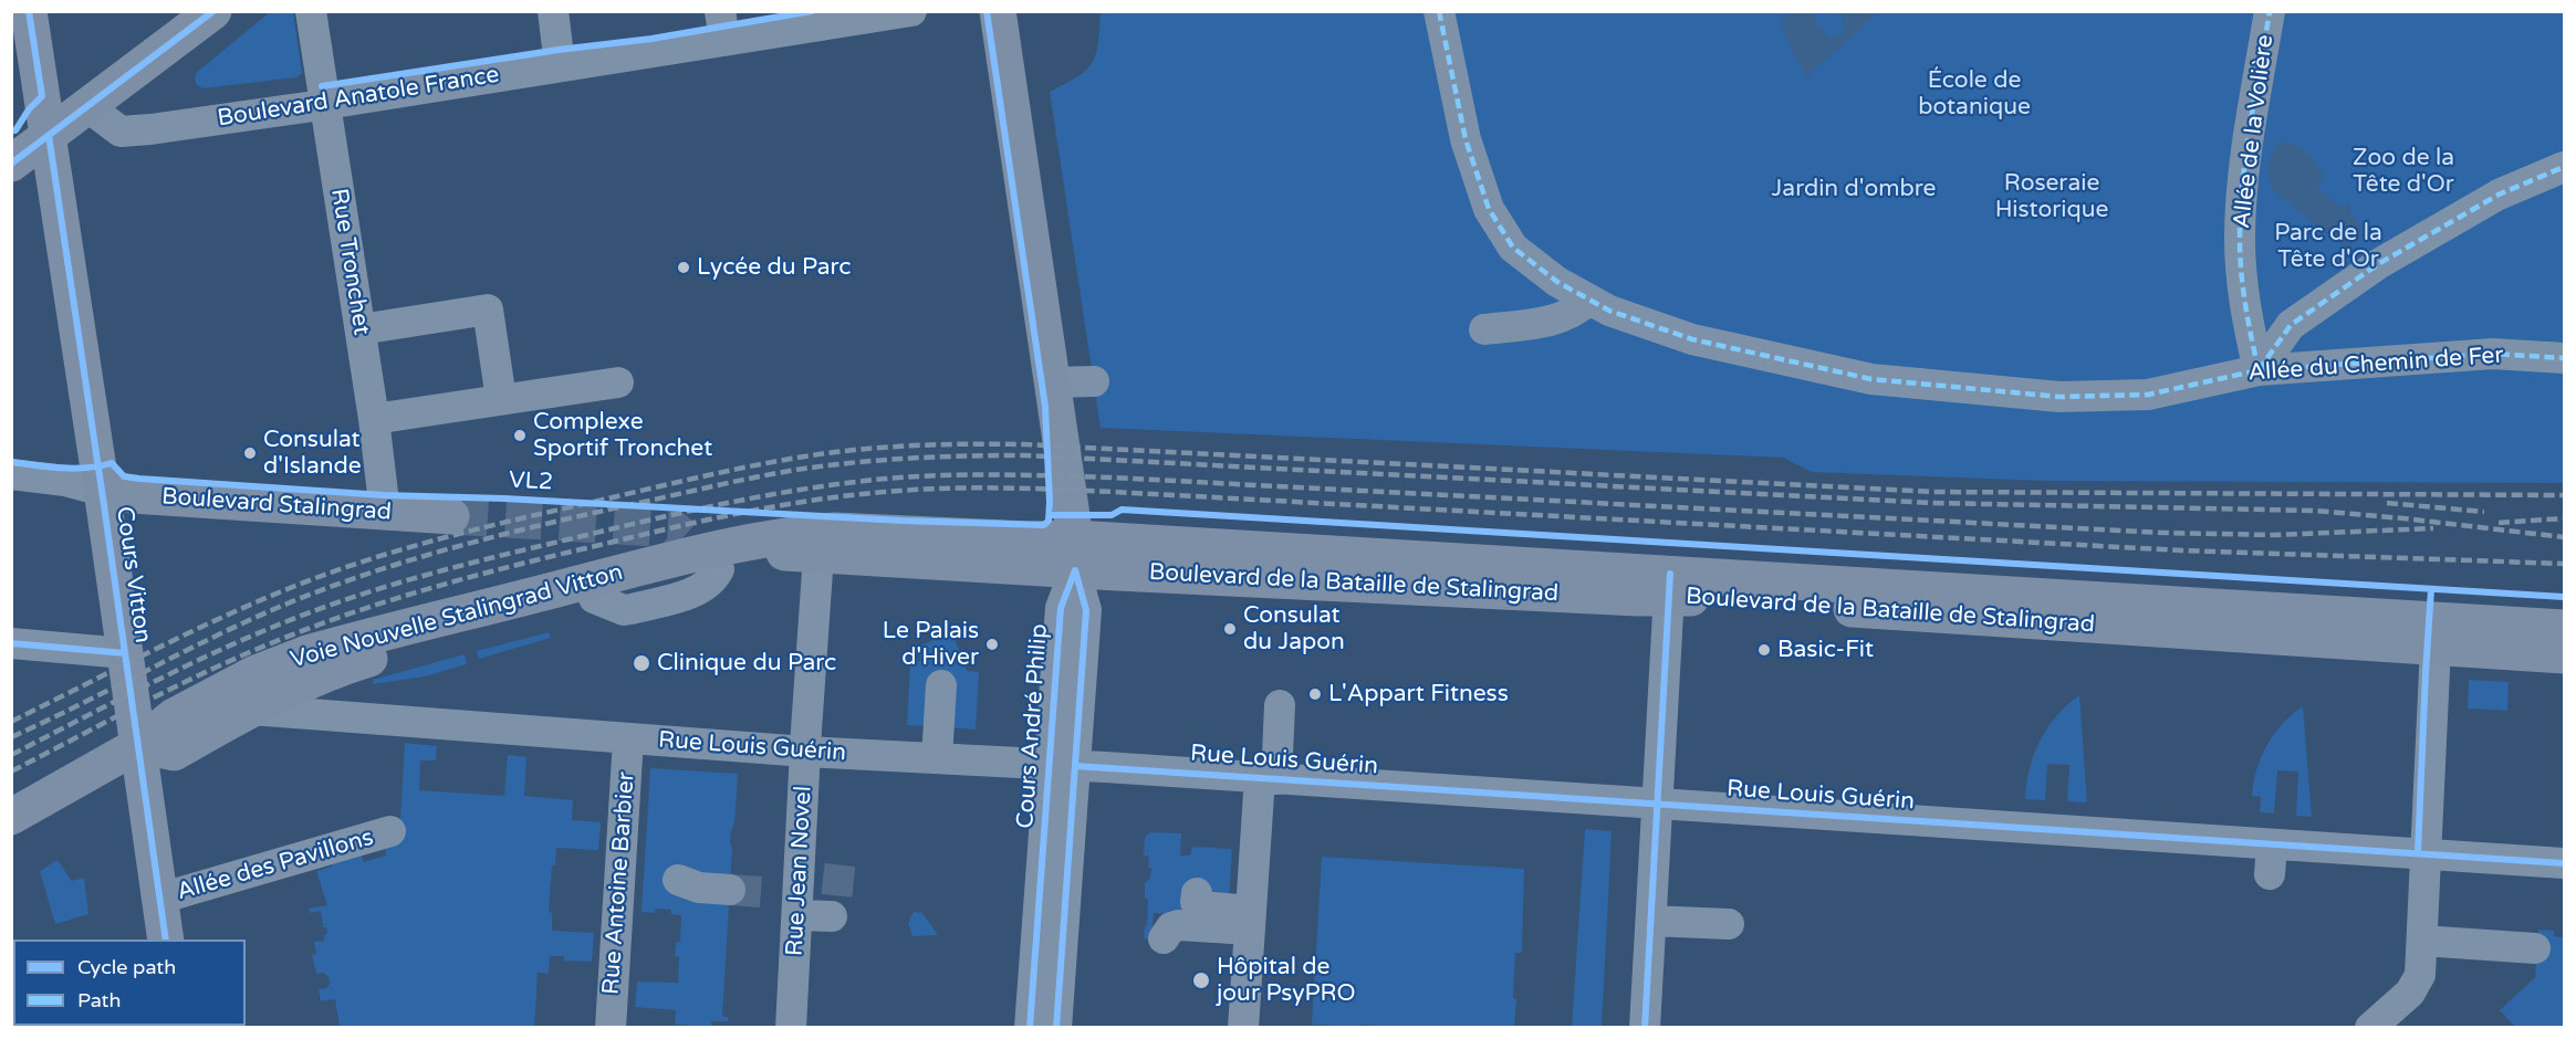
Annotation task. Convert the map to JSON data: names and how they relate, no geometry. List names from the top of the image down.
{
  "streets": {
    "main road": [
      "Boulevard Stalingrad",
      "Cours Vitton",
      "Boulevard de la Bataille de Stalingrad",
      "Voie Nouvelle Stalingrad Vitton"
    ],
    "street": [
      "Boulevard Anatole France",
      "Allée de la Volière",
      "Rue Tronchet",
      "Allée du Chemin de Fer",
      "Cours André Philip",
      "Rue Louis Guérin",
      "Allée des Pavillons",
      "Rue Jean Novel",
      "Rue Antoine Barbier"
    ],
    "cycle path": ["VL2"]
  },
  "crossings": [
    ["Boulevard Anatole France", "Rue Tronchet"],
    ["Allée de la Volière", "Allée du Chemin de Fer"],
    ["Rue Tronchet", "Boulevard Stalingrad"],
    ["Boulevard Stalingrad", "Cours Vitton"],
    ["Cours Vitton", "Voie Nouvelle Stalingrad Vitton"],
    ["Cours Vitton", "Allée des Pavillons"],
    ["Boulevard de la Bataille de Stalingrad", "Voie Nouvelle Stalingrad Vitton"],
    ["Boulevard de la Bataille de Stalingrad", "Cours André Philip"],
    ["Boulevard de la Bataille de Stalingrad", "Rue Jean Novel"],
    ["Voie Nouvelle Stalingrad Vitton", "Rue Louis Guérin"],
    ["Voie Nouvelle Stalingrad Vitton", "Rue Jean Novel"],
    ["Cours André Philip", "Rue Louis Guérin"],
    ["Rue Louis Guérin", "Rue Jean Novel"],
    ["Rue Louis Guérin", "Rue Antoine Barbier"]
  ],
  "parks": [
    "École de botanique",
    "Zoo de la Tête d'Or",
    "Roseraie Historique",
    "Jardin d'ombre",
    "Parc de la Tête d'Or"
  ],
  "places": [
    "Lycée du Parc",
    "Complexe Sportif Tronchet",
    "Consulat d'Islande",
    "Consulat du Japon",
    "Le Palais d'Hiver",
    "Basic-Fit",
    "Clinique du Parc",
    "L'Appart Fitness",
    "Hôpital de jour PsyPRO"
  ],
  "legend": ["Cycle path", "Path"]
}
